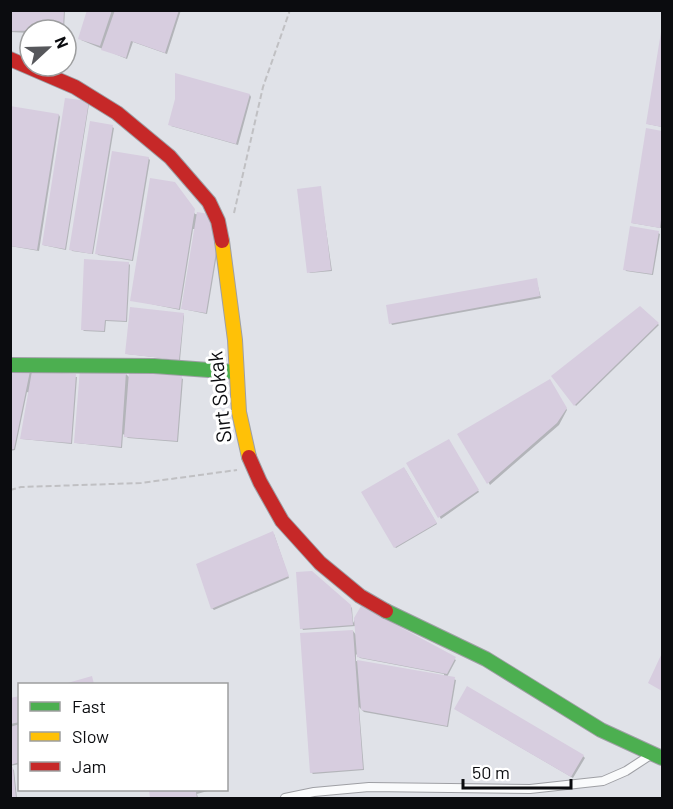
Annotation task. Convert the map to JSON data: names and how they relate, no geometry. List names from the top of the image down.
{
  "streets": {
    "street": ["Sırt Sokak"]
  },
  "legend": ["Fast", "Slow", "Jam"],
  "scale_bar": "50 m",
  "north": "right"
}
